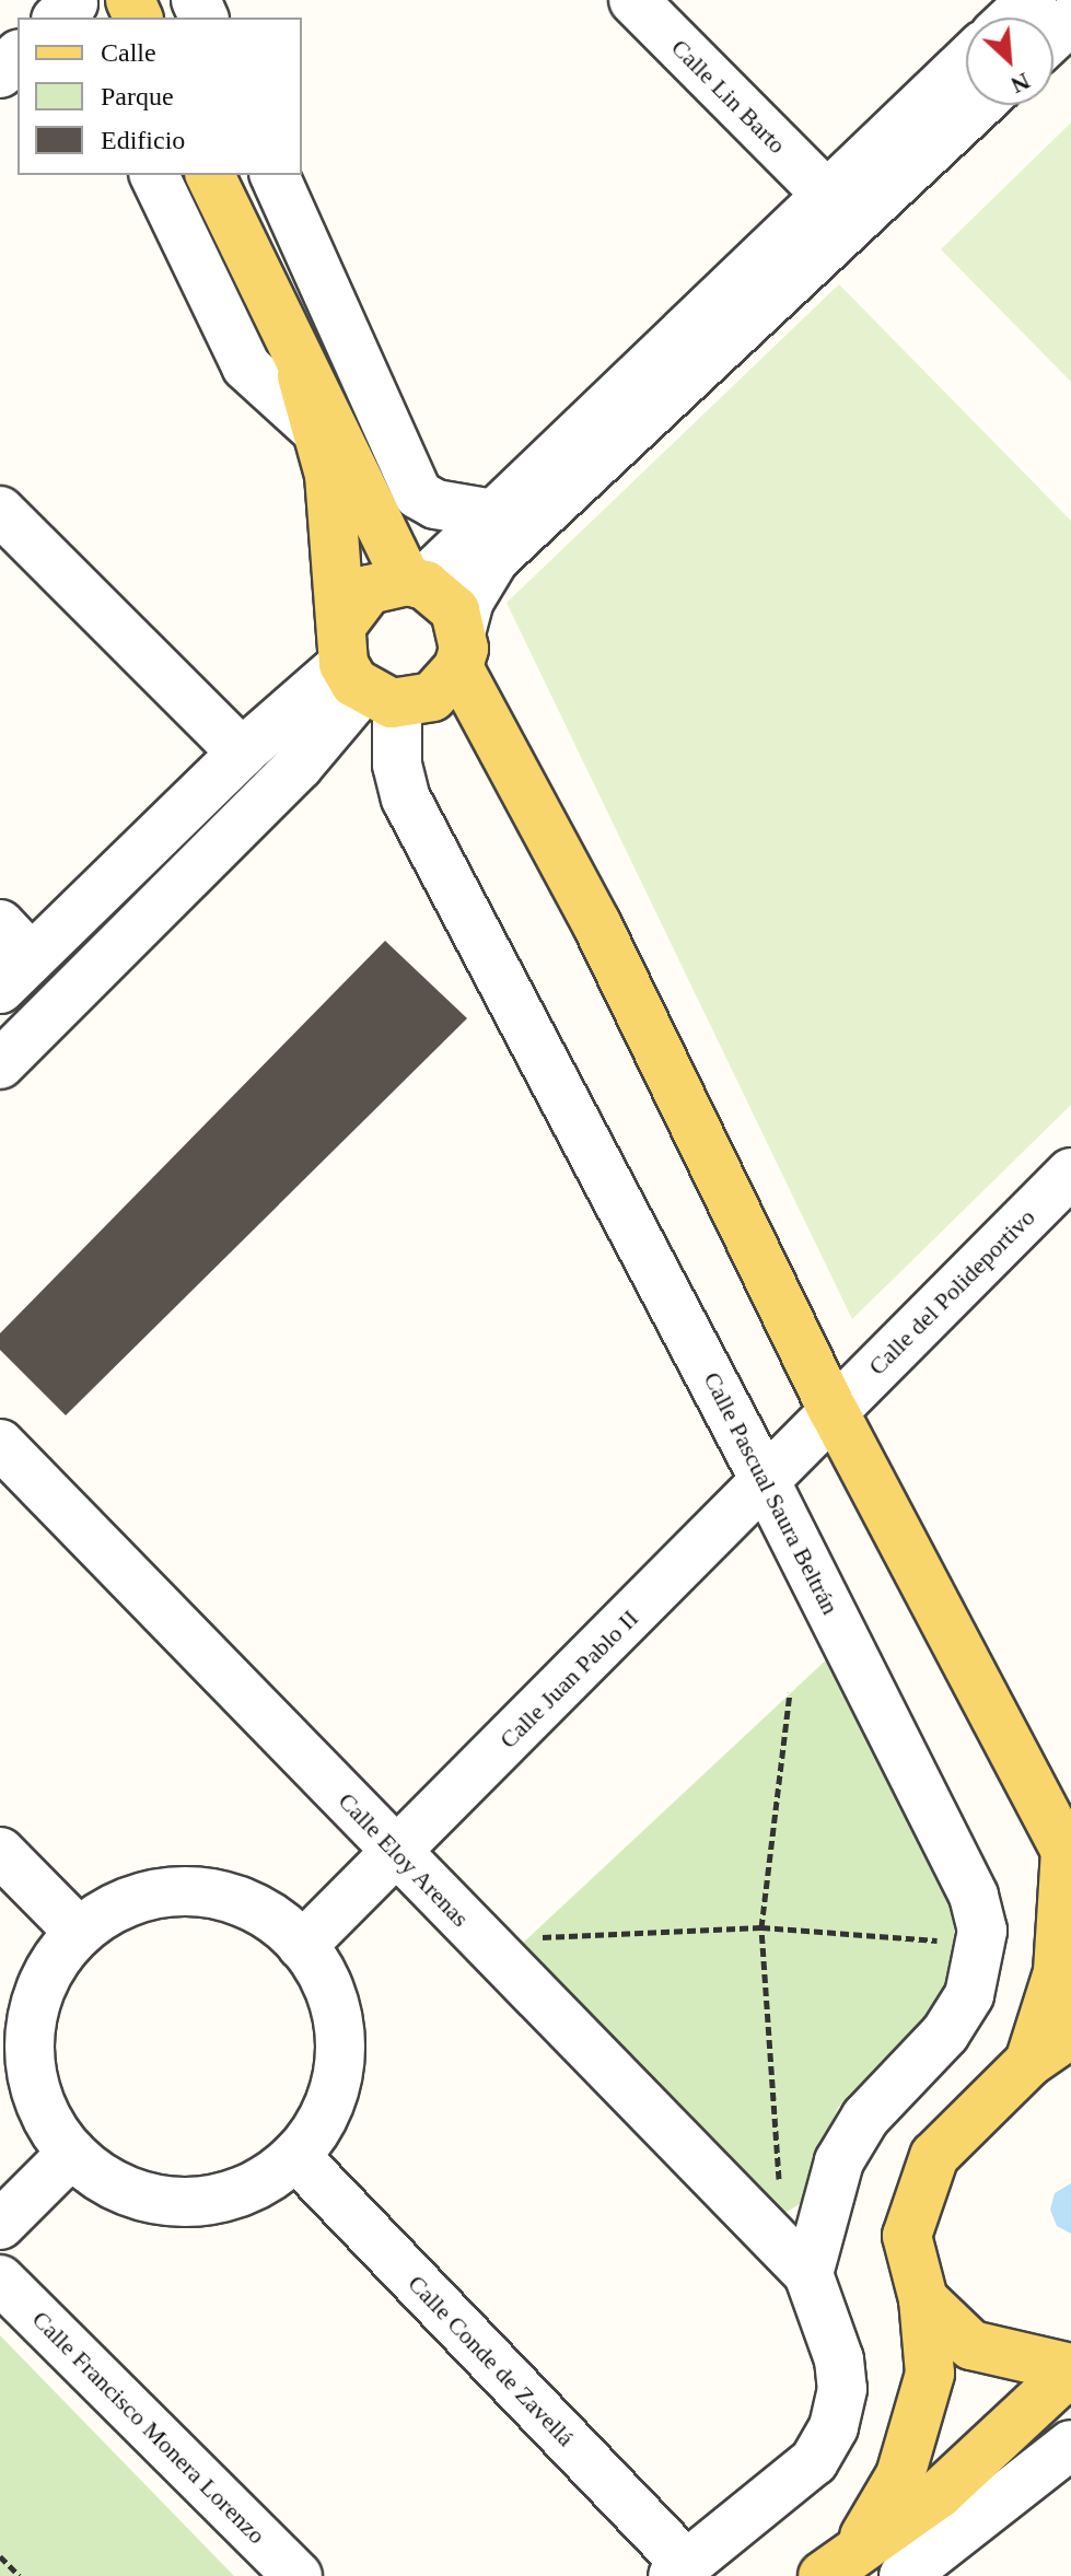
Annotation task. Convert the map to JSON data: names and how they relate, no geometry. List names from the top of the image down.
{
  "streets": {
    "street": [
      "Calle Lin Barto",
      "Calle del Polideportivo",
      "Calle Pascual Saura Beltrán",
      "Calle Juan Pablo II",
      "Calle Eloy Arenas",
      "Calle Conde de Zavellá",
      "Calle Francisco Monera Lorenzo"
    ]
  },
  "crossings": [
    ["Calle del Polideportivo", "Calle Juan Pablo II"],
    ["Calle Pascual Saura Beltrán", "Calle Juan Pablo II"],
    ["Calle Pascual Saura Beltrán", "Calle Eloy Arenas"],
    ["Calle Juan Pablo II", "Calle Eloy Arenas"],
    ["Calle Juan Pablo II", "Calle Conde de Zavellá"]
  ],
  "legend": ["Calle", "Parque", "Edificio"],
  "north": "bottom right"
}
